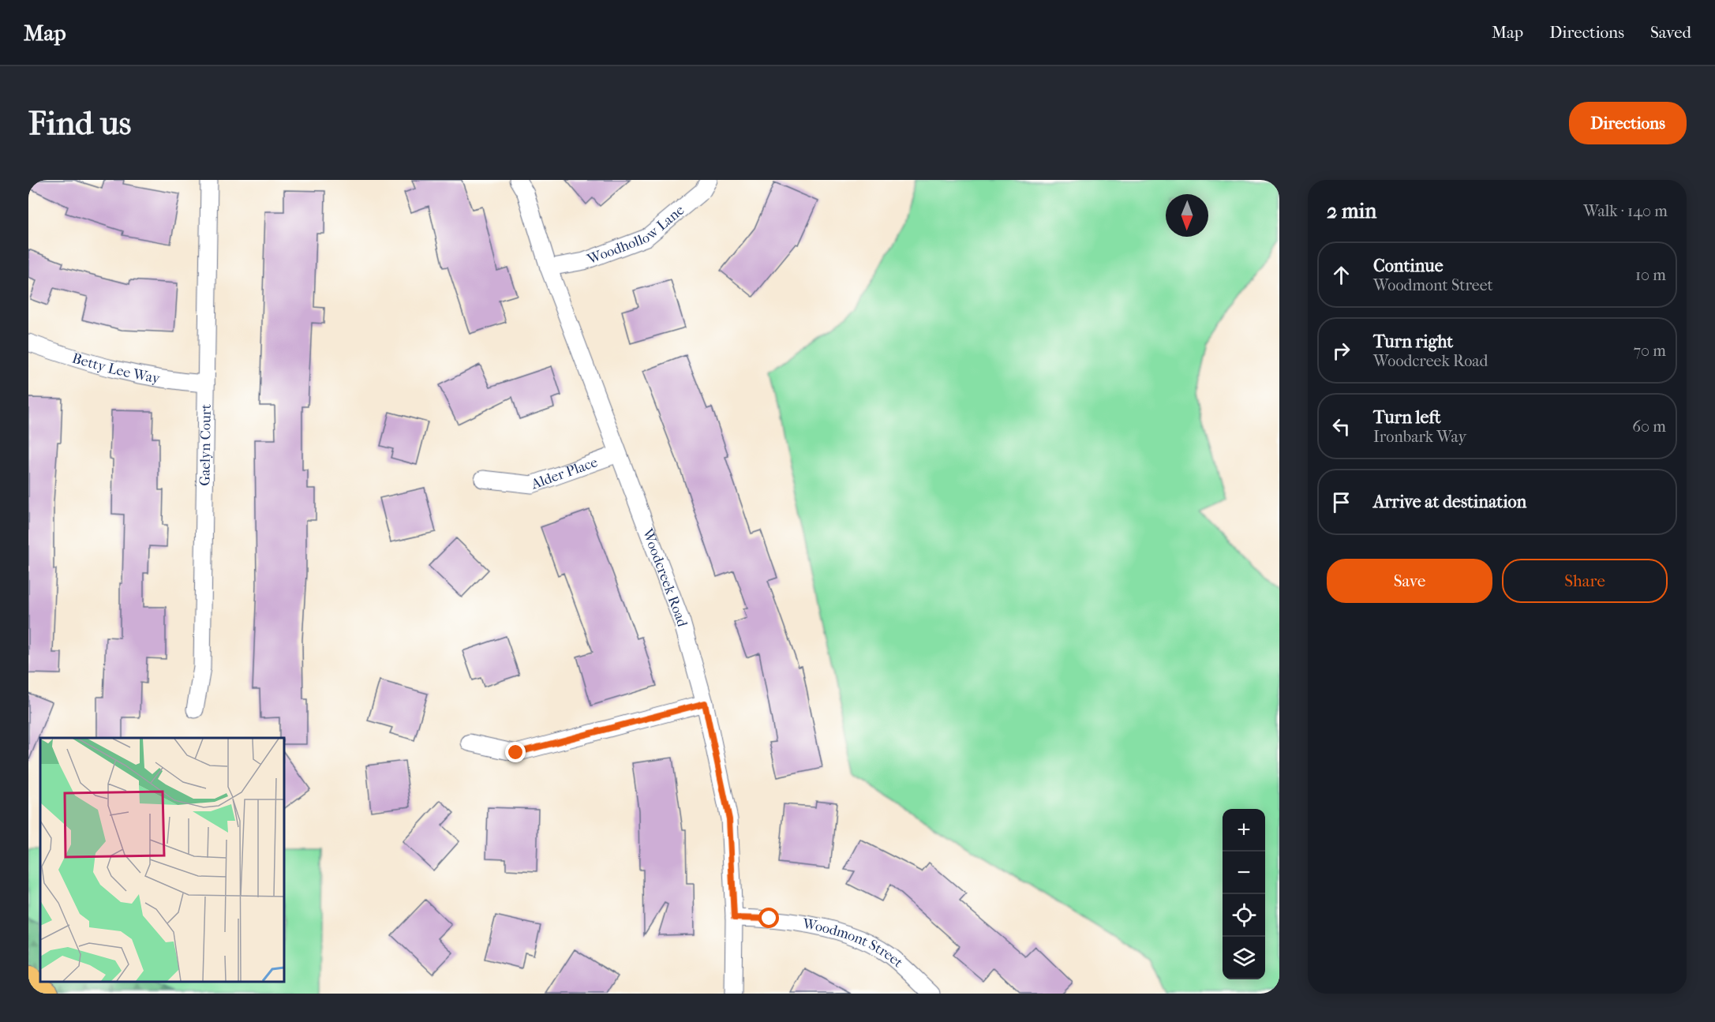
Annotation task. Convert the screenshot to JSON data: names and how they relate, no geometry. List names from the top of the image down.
{
  "streets": {
    "street": [
      "Woodhollow Lane",
      "Betty Lee Way",
      "Gaelyn Court",
      "Alder Place",
      "Woodcreek Road",
      "Woodmont Street"
    ]
  },
  "crossings": [
    ["Woodhollow Lane", "Woodcreek Road"],
    ["Betty Lee Way", "Gaelyn Court"],
    ["Alder Place", "Woodcreek Road"],
    ["Woodcreek Road", "Woodmont Street"]
  ],
  "north": "bottom",
  "page": {
    "header": "Map",
    "nav": ["Map", "Directions", "Saved"],
    "buttons": [
      "Directions",
      ["Save", "Share"]
    ],
    "title": "Find us",
    "heading": ["2 min", "Walk · 140 m"],
    "list": [
      ["Continue", "Woodmont Street", "10 m"],
      ["Turn right", "Woodcreek Road", "70 m"],
      ["Turn left", "Ironbark Way", "60 m"],
      "Arrive at destination"
    ],
    "map_buttons": ["+", "−"]
  }
}
